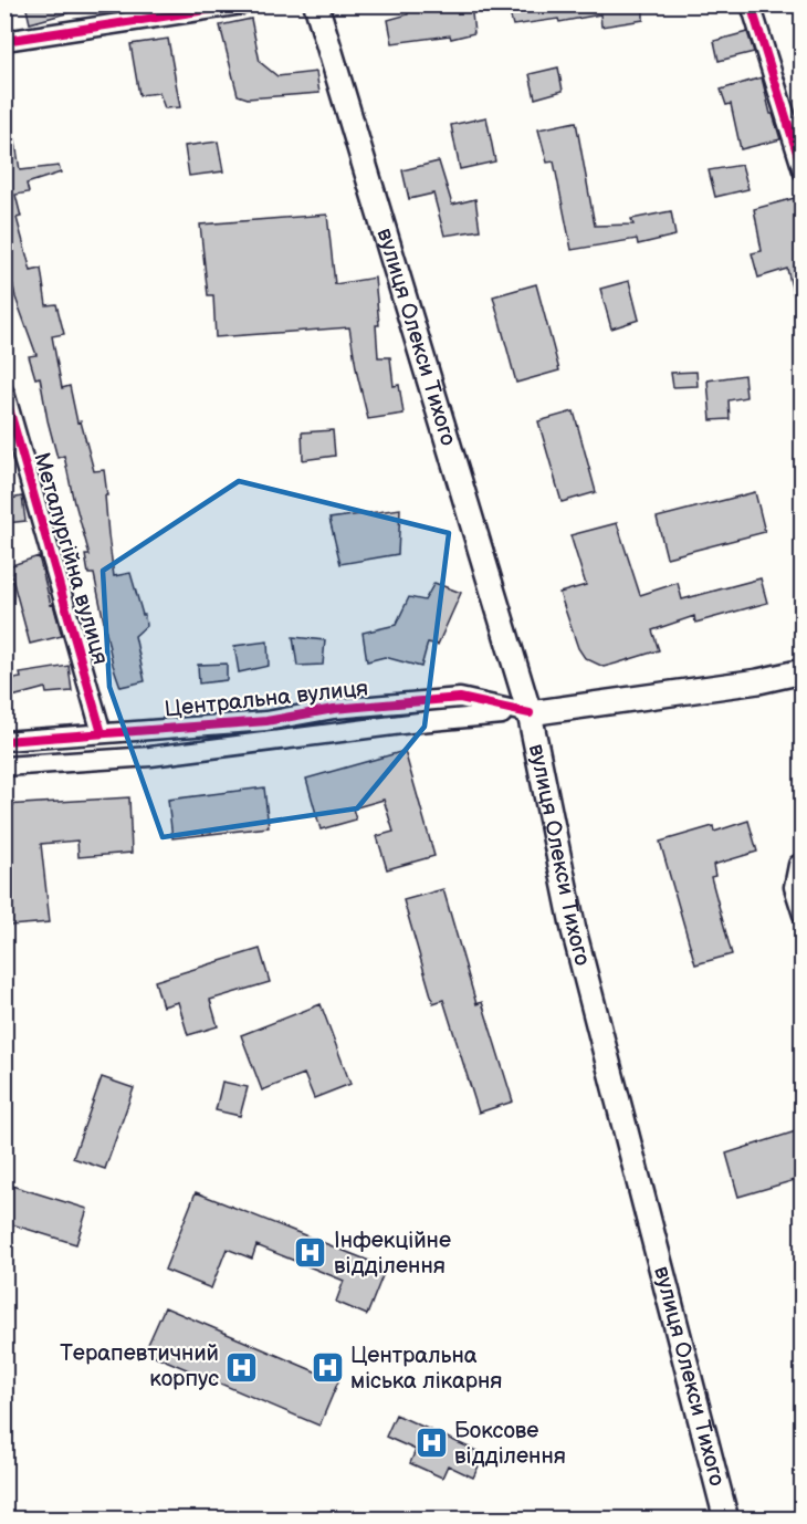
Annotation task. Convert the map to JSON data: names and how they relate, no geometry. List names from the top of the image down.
{
  "streets": {
    "main road": ["вулиця Олекси Тихого"],
    "street": ["Металургійна вулиця", "Центральна вулиця"]
  },
  "crossings": [
    ["вулиця Олекси Тихого", "Центральна вулиця"],
    ["Металургійна вулиця", "Центральна вулиця"]
  ],
  "places": {
    "hospital": [
      "Інфекційне відділення",
      "Терапевтичний корпус",
      "Центральна міська лікарня",
      "Боксове відділення"
    ]
  }
}
